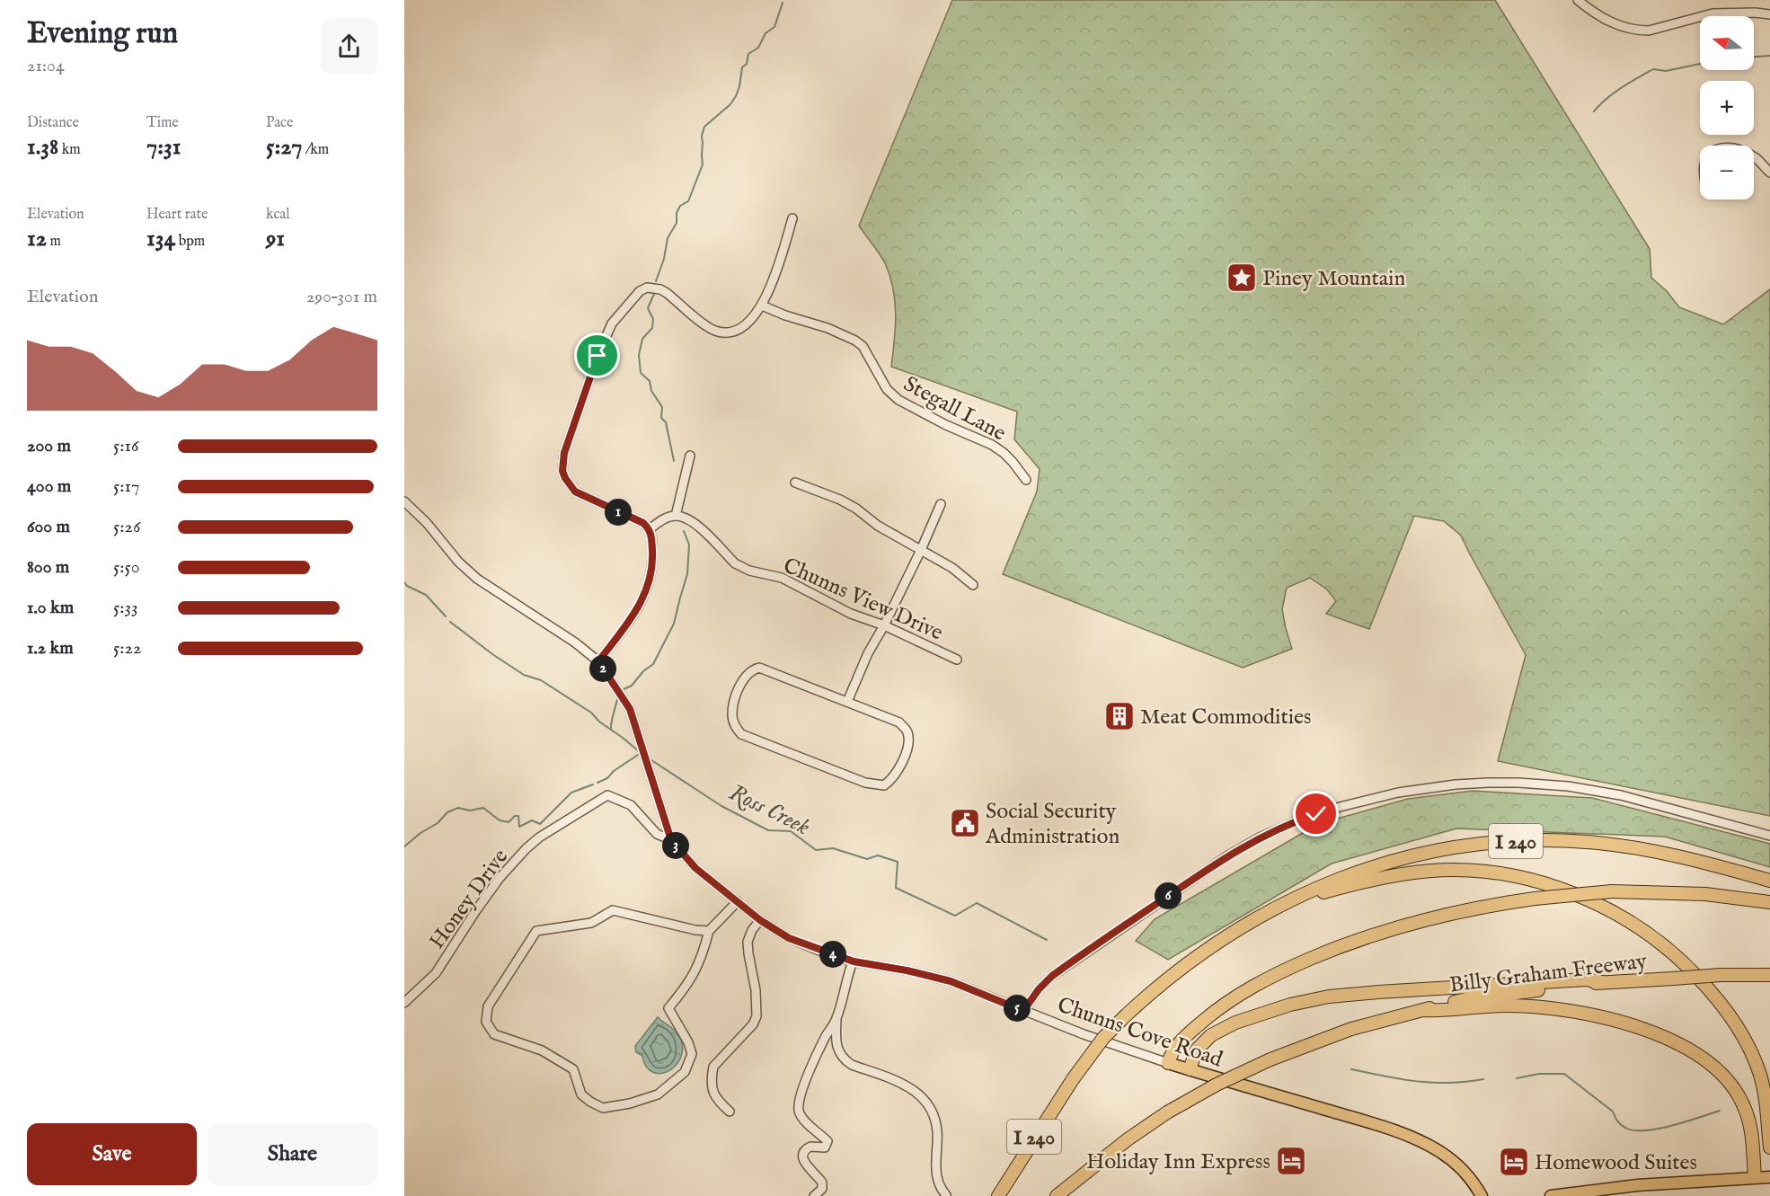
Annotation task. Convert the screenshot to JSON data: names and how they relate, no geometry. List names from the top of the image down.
{
  "streets": {
    "highway": ["I 240", "Billy Graham Freeway"],
    "main road": ["Chunns Cove Road"],
    "street": ["Stegall Lane", "Chunns View Drive", "Honey Drive"]
  },
  "crossings": [
    ["Honey Drive", "Chunns Cove Road"]
  ],
  "water": ["Ross Creek"],
  "places": {
    "place": ["Piney Mountain"],
    "building": ["Meat Commodities"],
    "public building": ["Social Security Administration"],
    "hotel": ["Holiday Inn Express", "Homewood Suites"]
  },
  "north": "left",
  "page": {
    "heading": ["Evening run", "21:04"],
    "map_buttons": ["+", "−"],
    "stats": [
      ["Distance", "1.38 km"],
      ["Time", "7:31"],
      ["Pace", "5:27 /km"],
      ["Elevation", "12 m"],
      ["Heart rate", "134 bpm"],
      ["kcal", "91"]
    ],
    "chart": ["Elevation", "290–301 m"],
    "list": [
      {
        "name": "200 m",
        "note": "5:16"
      },
      {
        "name": "400 m",
        "note": "5:17"
      },
      {
        "name": "600 m",
        "note": "5:26"
      },
      {
        "name": "800 m",
        "note": "5:50"
      },
      {
        "name": "1.0 km",
        "note": "5:33"
      },
      {
        "name": "1.2 km",
        "note": "5:22"
      }
    ],
    "pins": [
      "1",
      "2",
      "3",
      "6",
      "4",
      "5"
    ],
    "buttons": ["Save", "Share"]
  }
}
